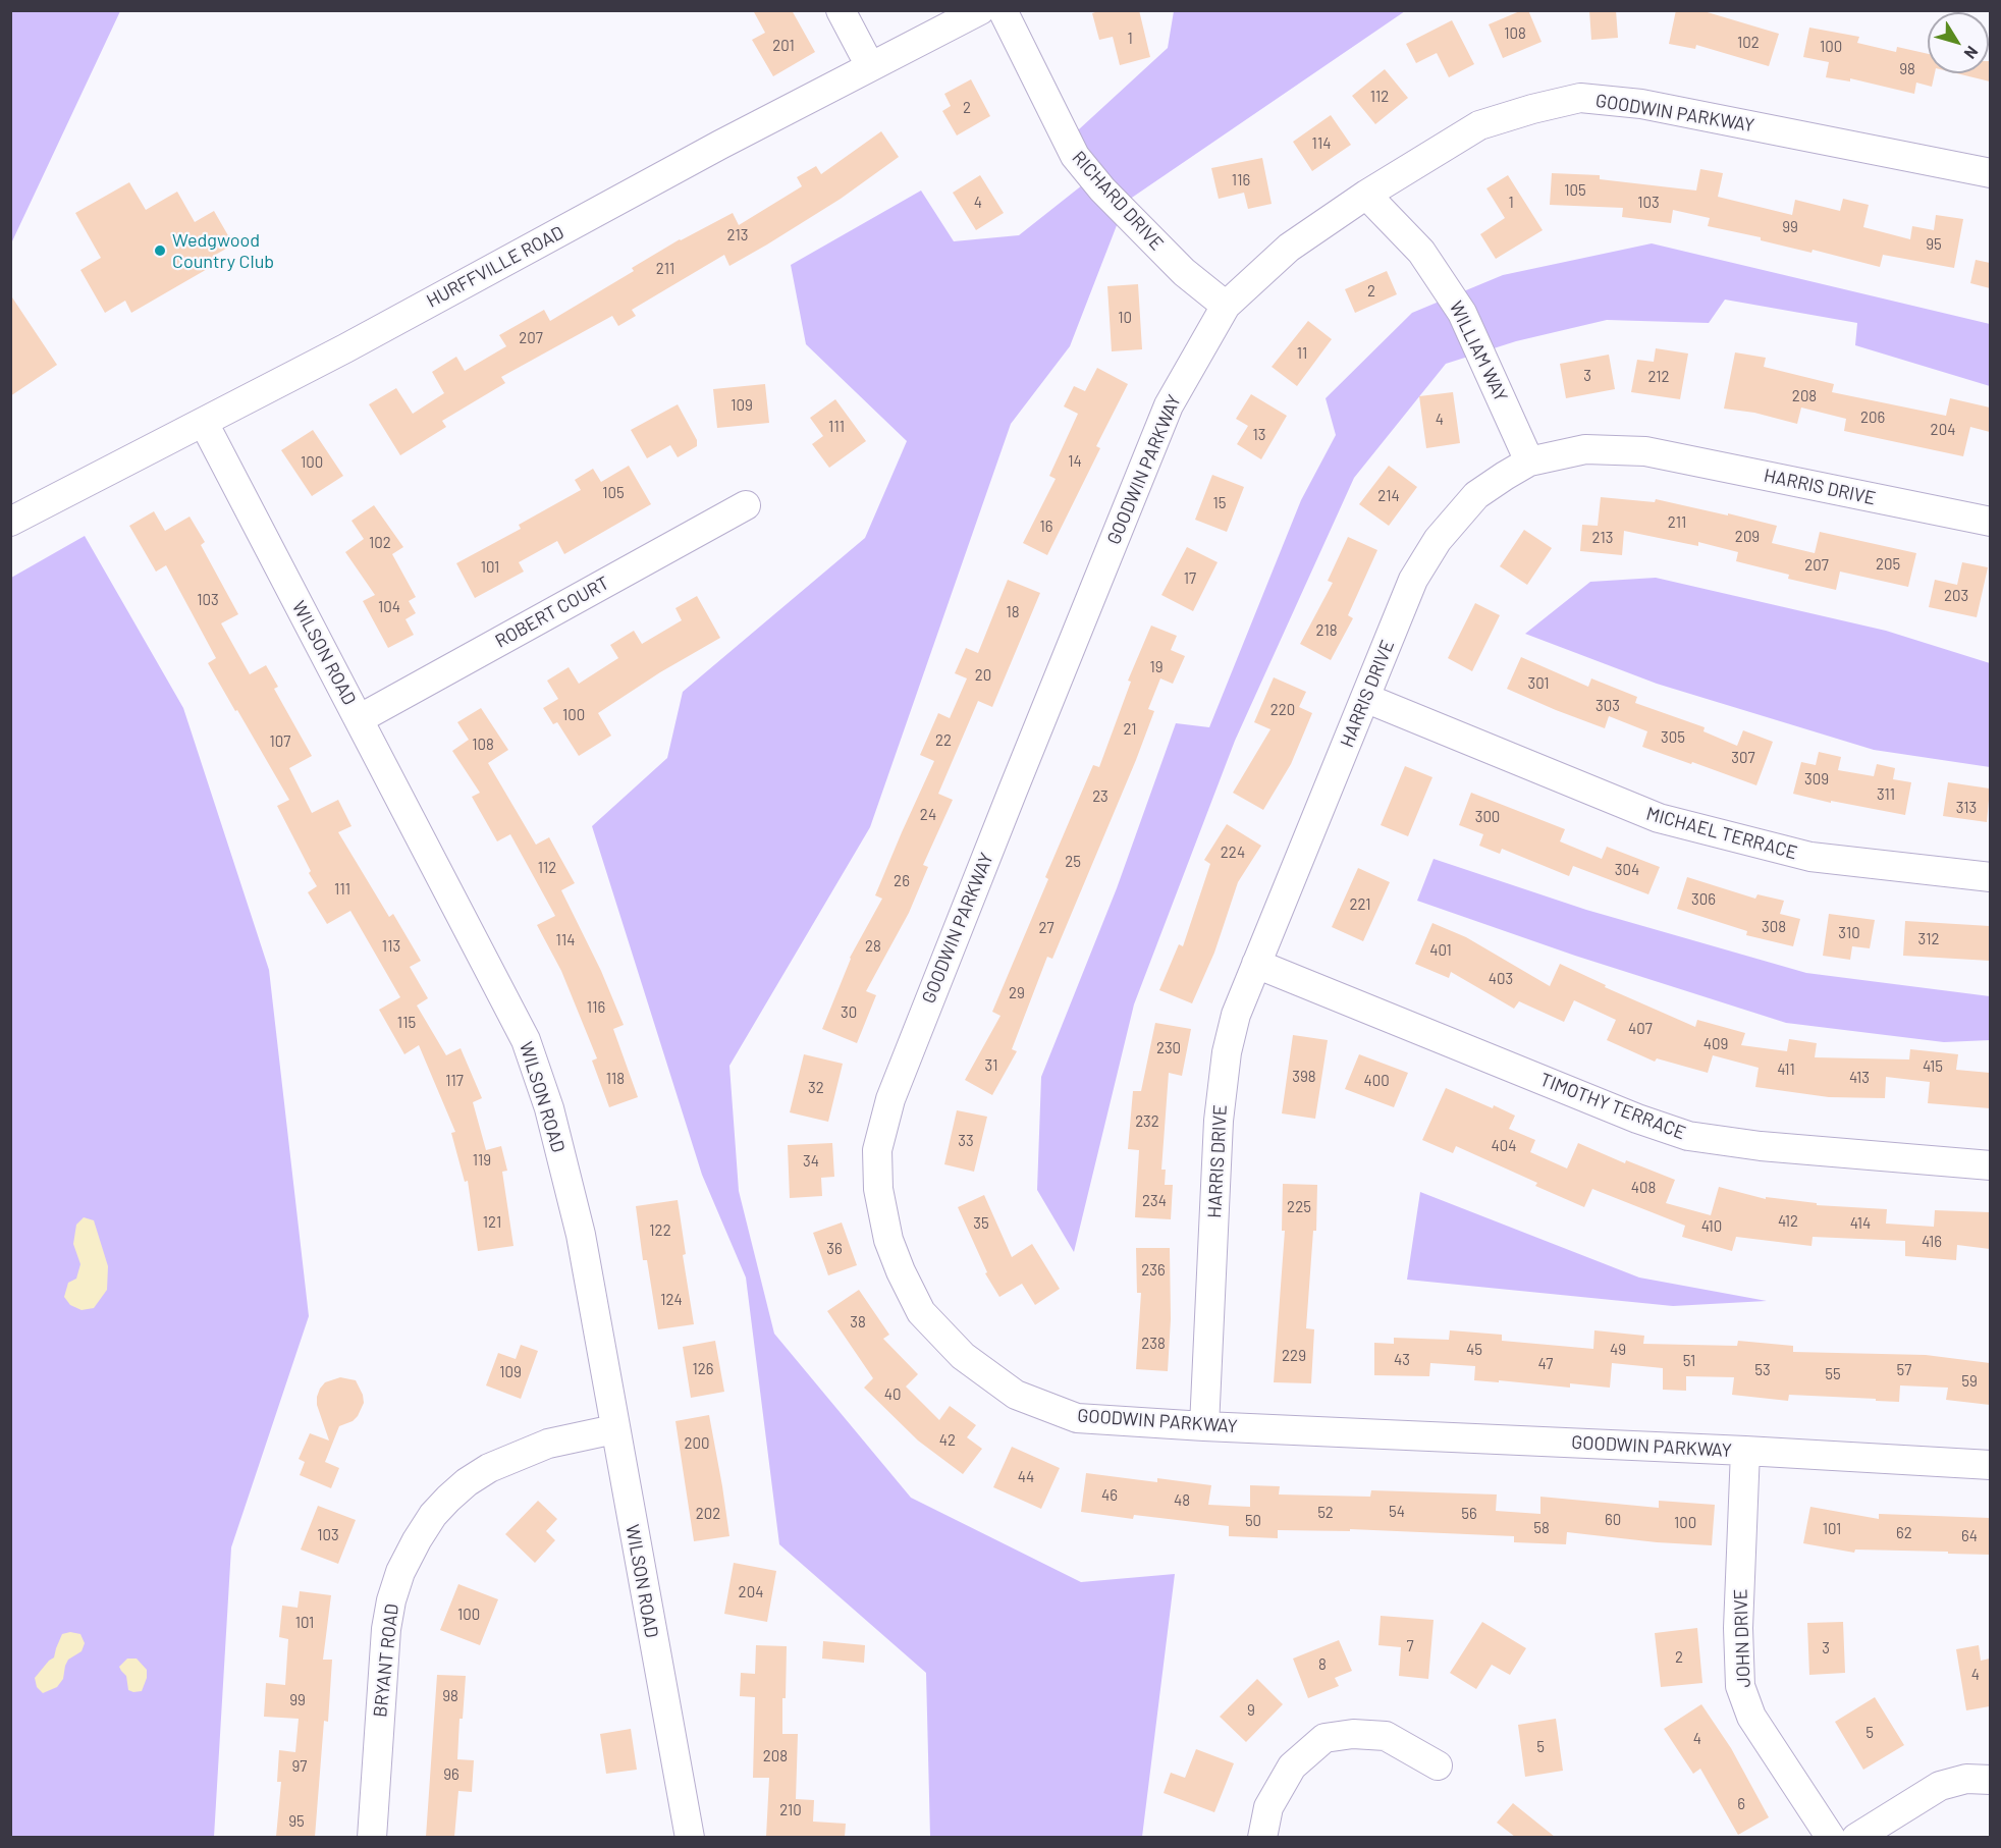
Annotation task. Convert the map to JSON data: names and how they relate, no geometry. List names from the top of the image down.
{
  "streets": {
    "street": [
      "GOODWIN PARKWAY",
      "RICHARD DRIVE",
      "HURFFVILLE ROAD",
      "WILLIAM WAY",
      "HARRIS DRIVE",
      "ROBERT COURT",
      "WILSON ROAD",
      "MICHAEL TERRACE",
      "TIMOTHY TERRACE",
      "JOHN DRIVE",
      "BRYANT ROAD"
    ]
  },
  "crossings": [
    ["GOODWIN PARKWAY", "RICHARD DRIVE"],
    ["GOODWIN PARKWAY", "WILLIAM WAY"],
    ["GOODWIN PARKWAY", "HARRIS DRIVE"],
    ["GOODWIN PARKWAY", "JOHN DRIVE"],
    ["HURFFVILLE ROAD", "WILSON ROAD"],
    ["WILLIAM WAY", "HARRIS DRIVE"],
    ["HARRIS DRIVE", "MICHAEL TERRACE"],
    ["HARRIS DRIVE", "TIMOTHY TERRACE"],
    ["ROBERT COURT", "WILSON ROAD"],
    ["WILSON ROAD", "BRYANT ROAD"]
  ],
  "places": ["Wedgwood Country Club"],
  "house_numbers": [
    "108",
    "1",
    "102",
    "201",
    "100",
    "98",
    "112",
    "2",
    "114",
    "116",
    "105",
    "4",
    "1",
    "103",
    "99",
    "213",
    "95",
    "211",
    "2",
    "10",
    "207",
    "11",
    "3",
    "212",
    "208",
    "109",
    "206",
    "4",
    "111",
    "204",
    "13",
    "14",
    "100",
    "105",
    "214",
    "15",
    "211",
    "16",
    "209",
    "213",
    "102",
    "205",
    "207",
    "101",
    "17",
    "203",
    "103",
    "104",
    "18",
    "218",
    "19",
    "20",
    "301",
    "303",
    "220",
    "100",
    "21",
    "305",
    "22",
    "107",
    "108",
    "307",
    "309",
    "311",
    "23",
    "313",
    "24",
    "300",
    "224",
    "25",
    "112",
    "304",
    "26",
    "111",
    "306",
    "221",
    "308",
    "27",
    "310",
    "312",
    "114",
    "113",
    "28",
    "401",
    "403",
    "29",
    "116",
    "30",
    "115",
    "407",
    "409",
    "230",
    "31",
    "415",
    "411",
    "398",
    "413",
    "118",
    "117",
    "400",
    "32",
    "232",
    "33",
    "404",
    "119",
    "34",
    "408",
    "234",
    "225",
    "412",
    "121",
    "35",
    "414",
    "410",
    "122",
    "416",
    "36",
    "236",
    "124",
    "38",
    "238",
    "45",
    "49",
    "229",
    "43",
    "51",
    "47",
    "126",
    "53",
    "57",
    "109",
    "55",
    "59",
    "40",
    "42",
    "200",
    "44",
    "46",
    "48",
    "54",
    "52",
    "202",
    "56",
    "60",
    "50",
    "100",
    "58",
    "101",
    "62",
    "103",
    "64",
    "204",
    "100",
    "101",
    "7",
    "3",
    "2",
    "8",
    "4",
    "98",
    "99",
    "9",
    "5",
    "4",
    "5",
    "208",
    "97",
    "96",
    "6",
    "210",
    "95"
  ],
  "north": "bottom right"
}
